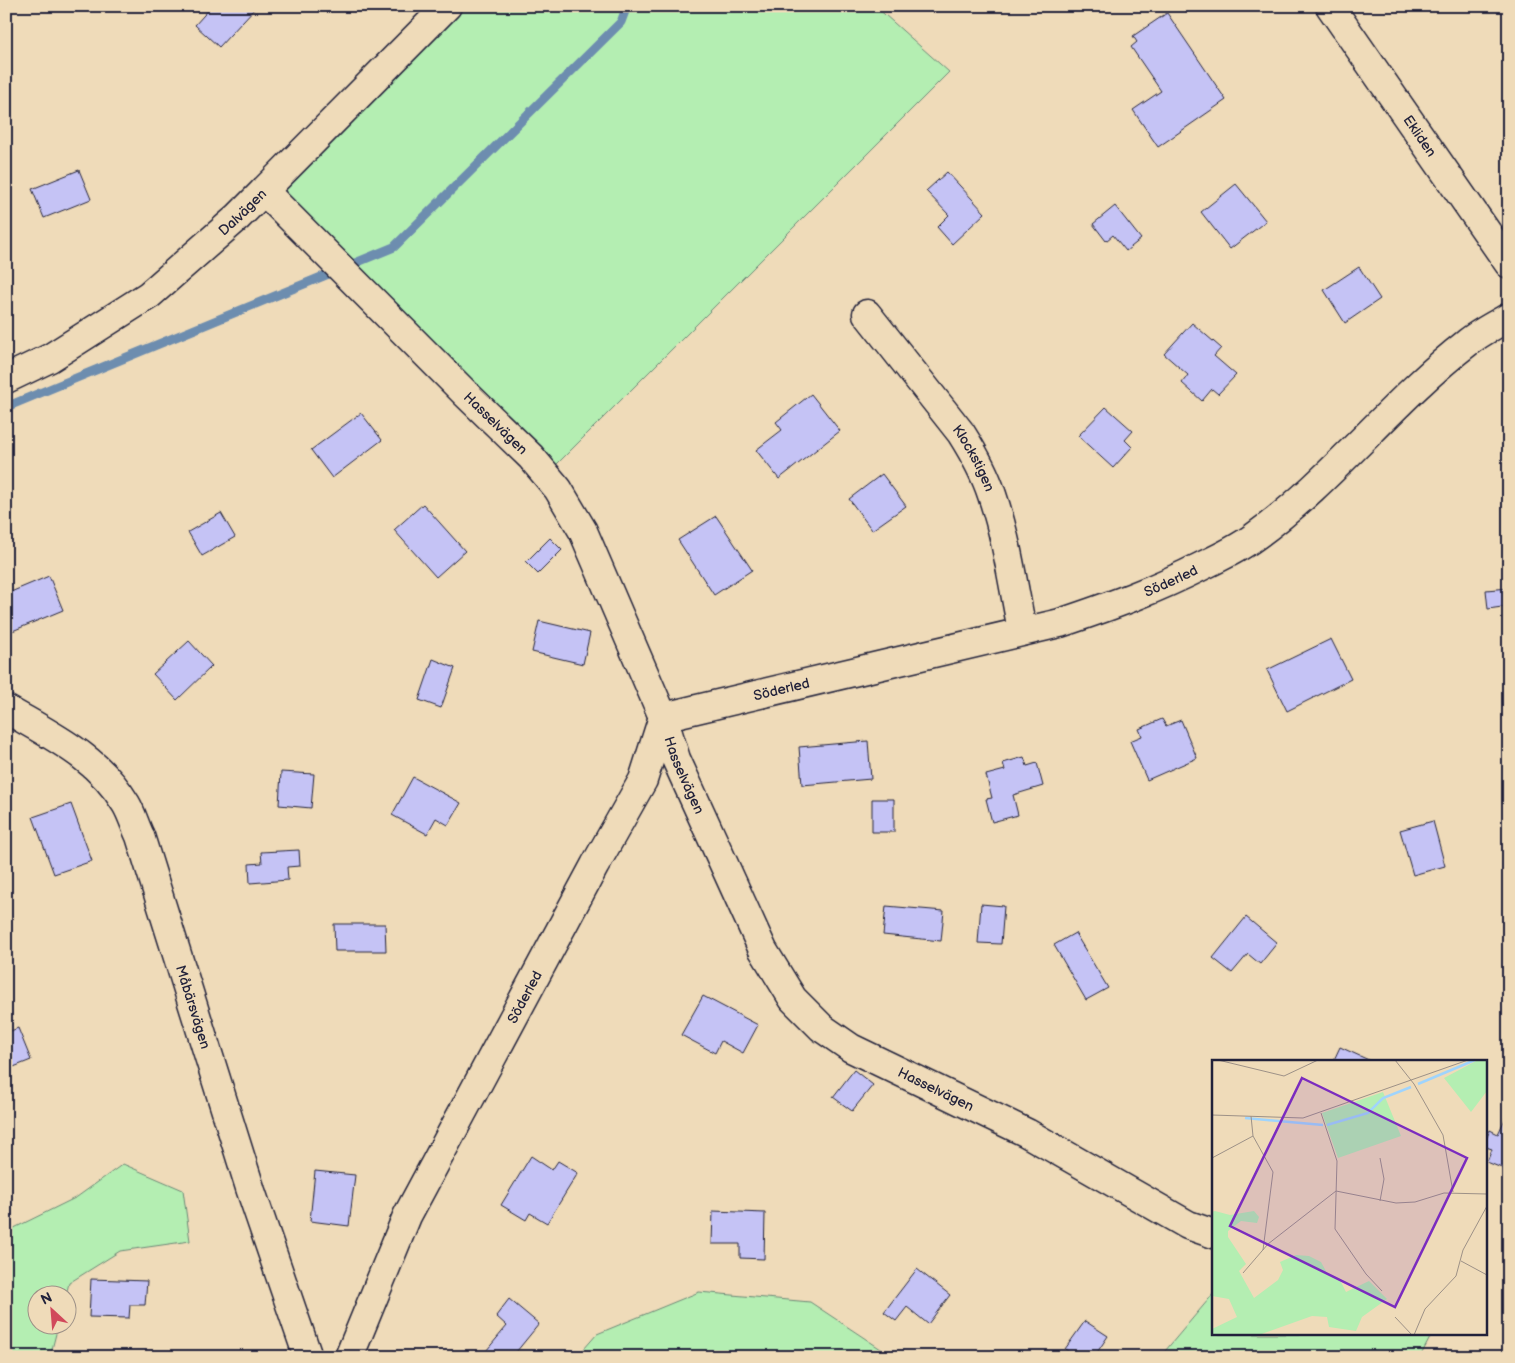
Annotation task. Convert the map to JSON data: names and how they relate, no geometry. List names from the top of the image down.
{
  "streets": {
    "street": [
      "Ekliden",
      "Dalvägen",
      "Hasselvägen",
      "Klockstigen",
      "Söderled",
      "Måbärsvägen"
    ]
  },
  "crossings": [
    ["Dalvägen", "Hasselvägen"],
    ["Hasselvägen", "Söderled"],
    ["Klockstigen", "Söderled"]
  ],
  "north": "top left"
}
